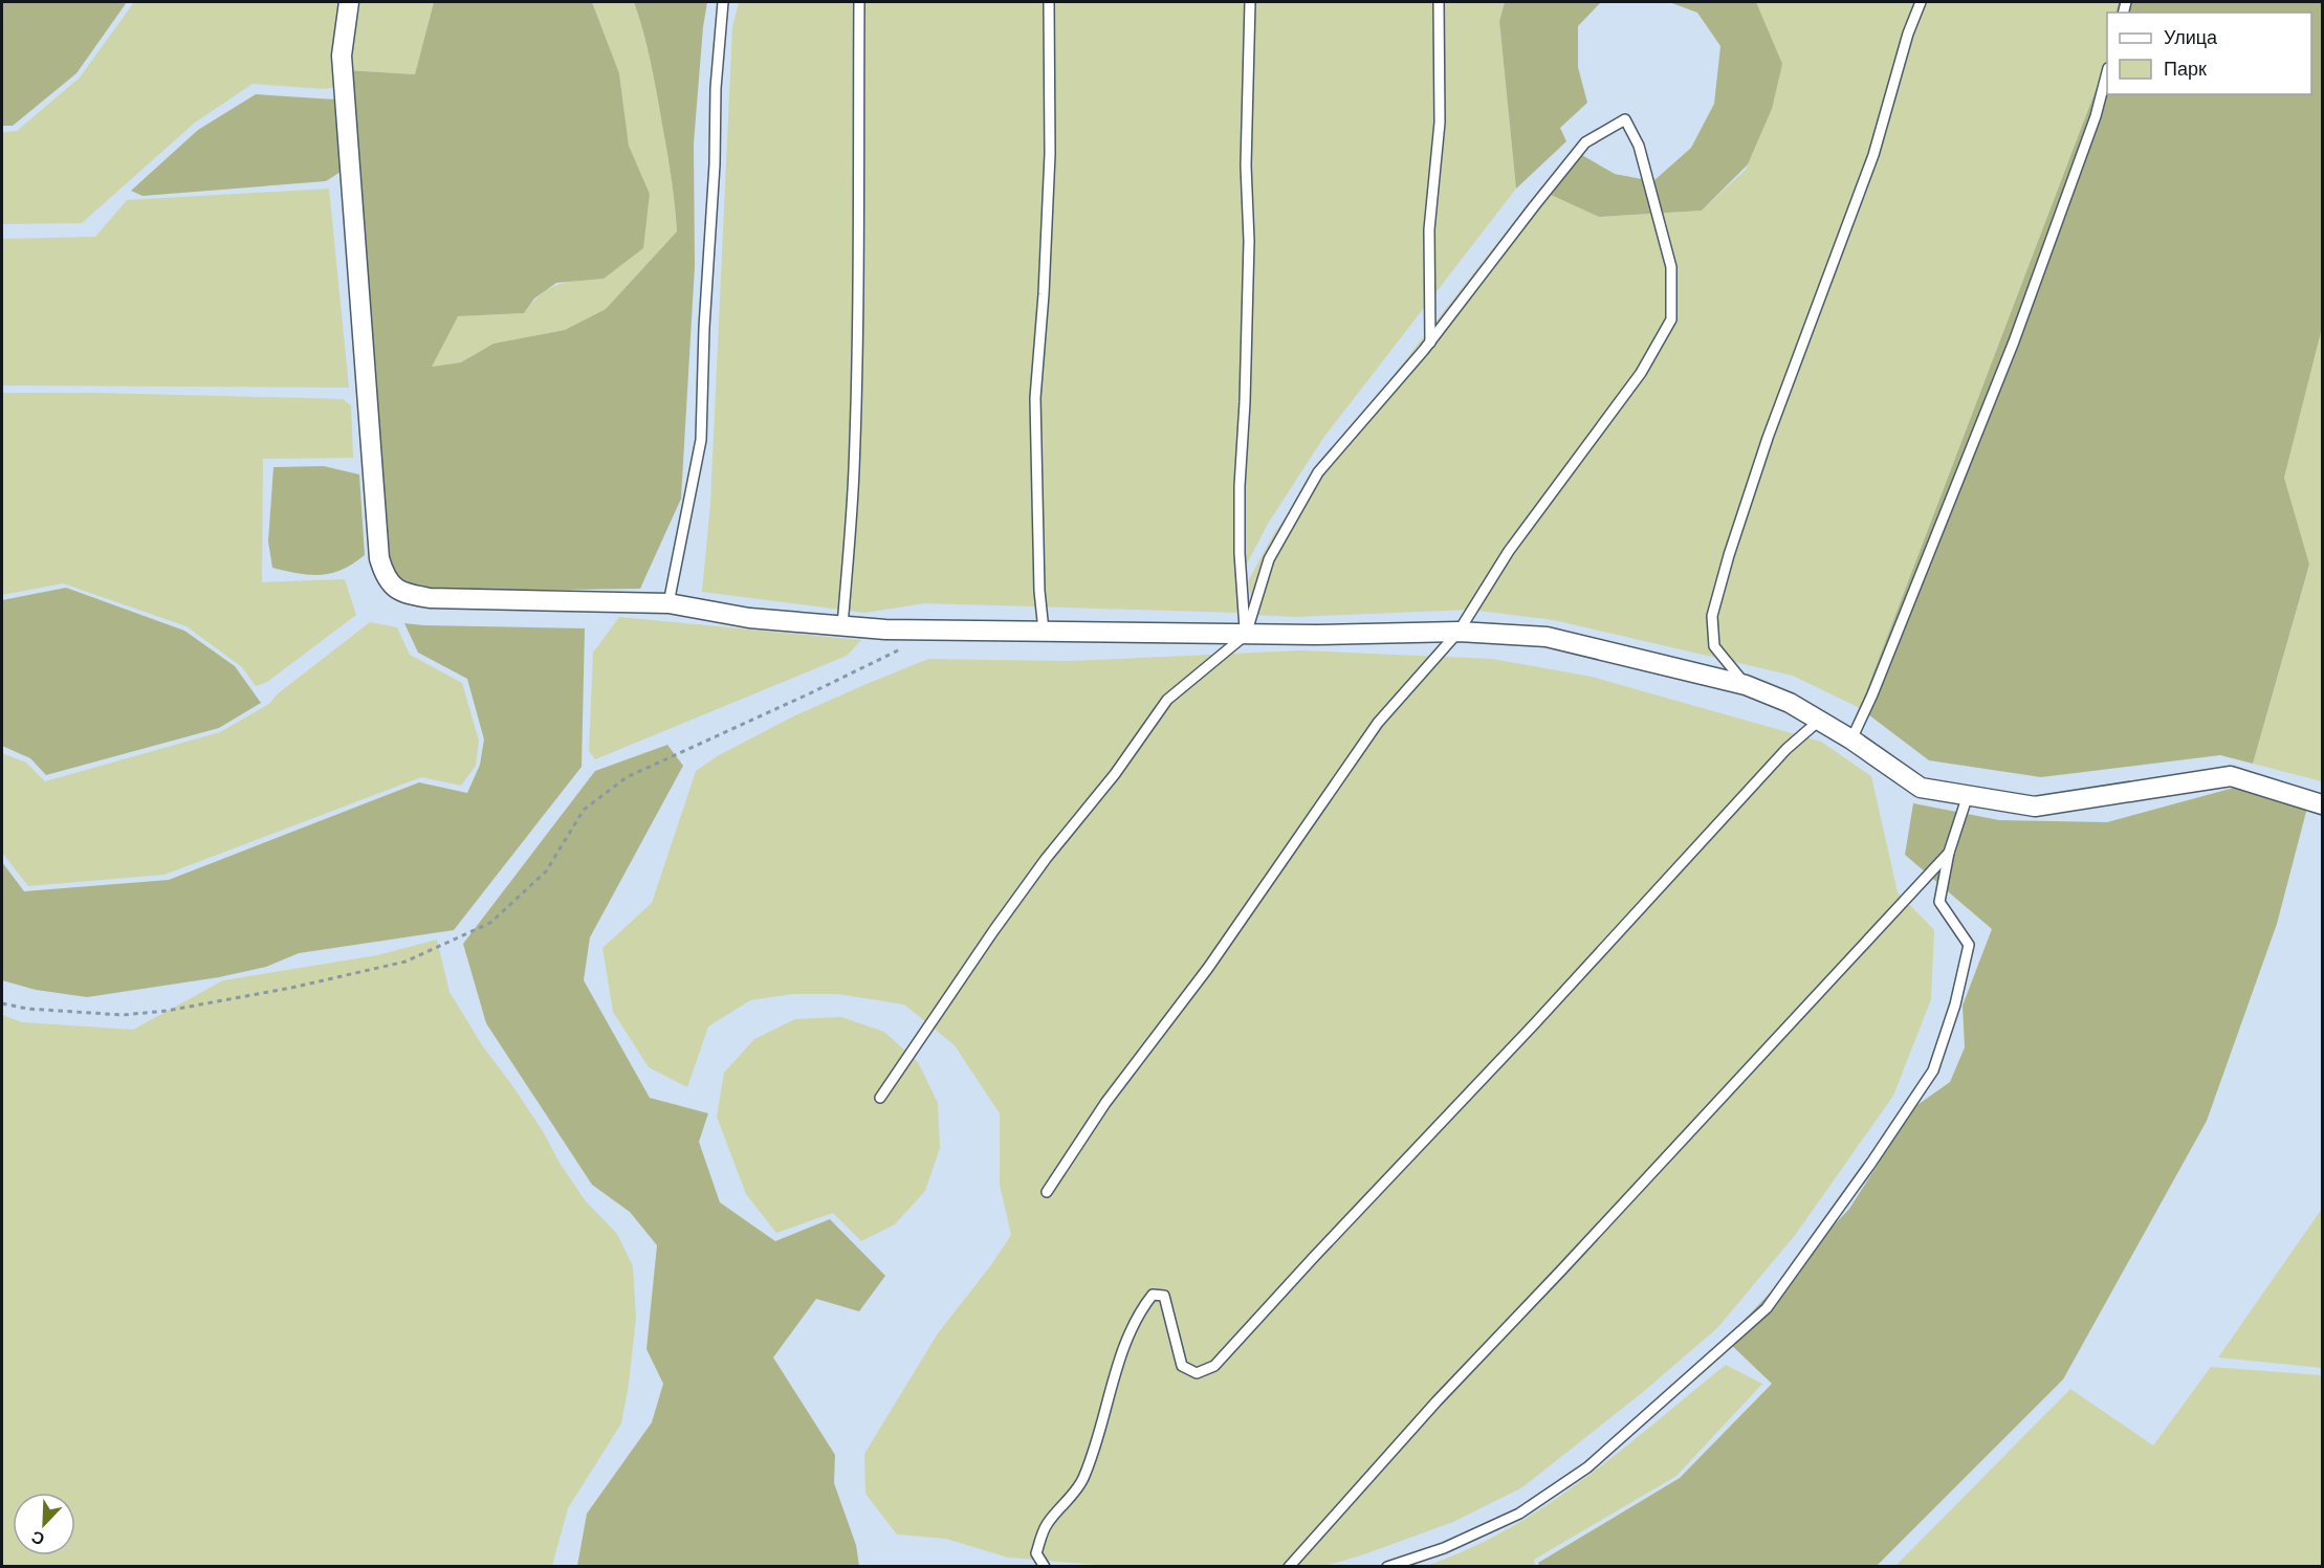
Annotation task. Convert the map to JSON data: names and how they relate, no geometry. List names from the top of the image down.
{
  "legend": ["Улица", "Парк"],
  "north": "bottom left"
}
